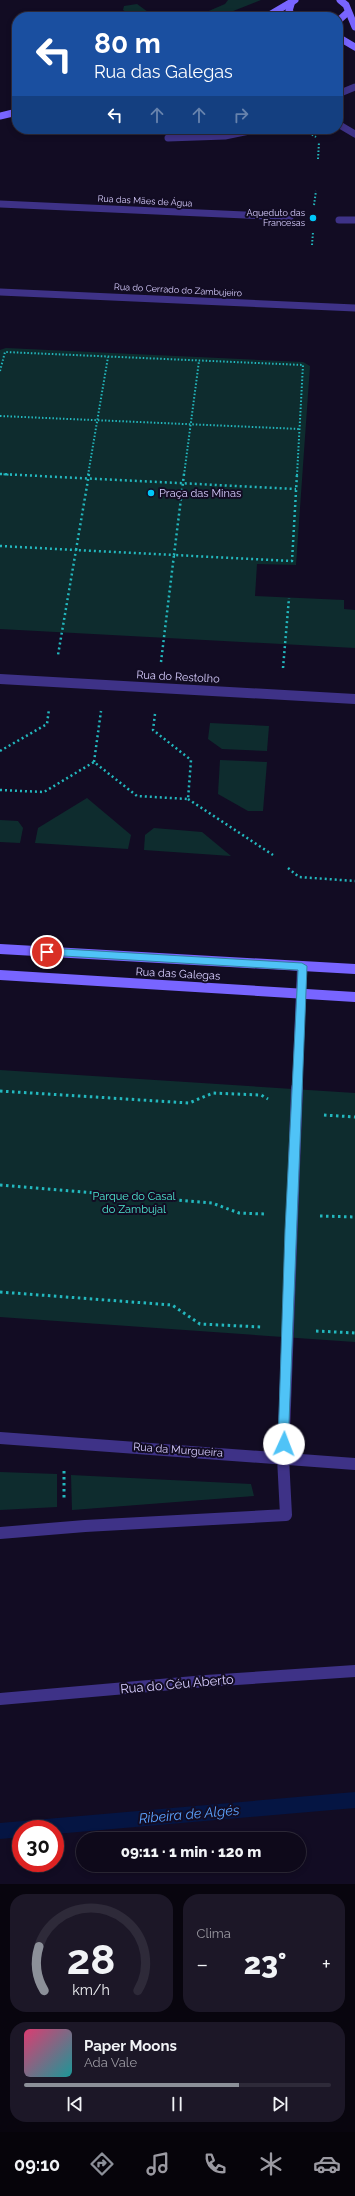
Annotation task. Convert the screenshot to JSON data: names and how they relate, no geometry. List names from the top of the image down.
{
  "streets": {
    "street": [
      "Rua das Mães de Água",
      "Rua do Cerrado do Zambujeiro",
      "Rua do Restolho",
      "Rua das Galegas",
      "Rua da Murgueira",
      "Rua do Céu Aberto"
    ]
  },
  "water": ["Ribeira de Algés"],
  "parks": ["Parque do Casal do Zambujal"],
  "places": ["Aqueduto das Francesas", "Praça das Minas"],
  "page": {
    "turn": ["80 m", "Rua das Galegas"],
    "limit": "30",
    "trip": "09:11 · 1 min · 120 m",
    "tile": "Clima",
    "heat": ["−", "23°", "+"],
    "song": ["Paper Moons", "Ada Vale"],
    "tabs": "09:10",
    "gauge": ["28", "km/h"]
  }
}
